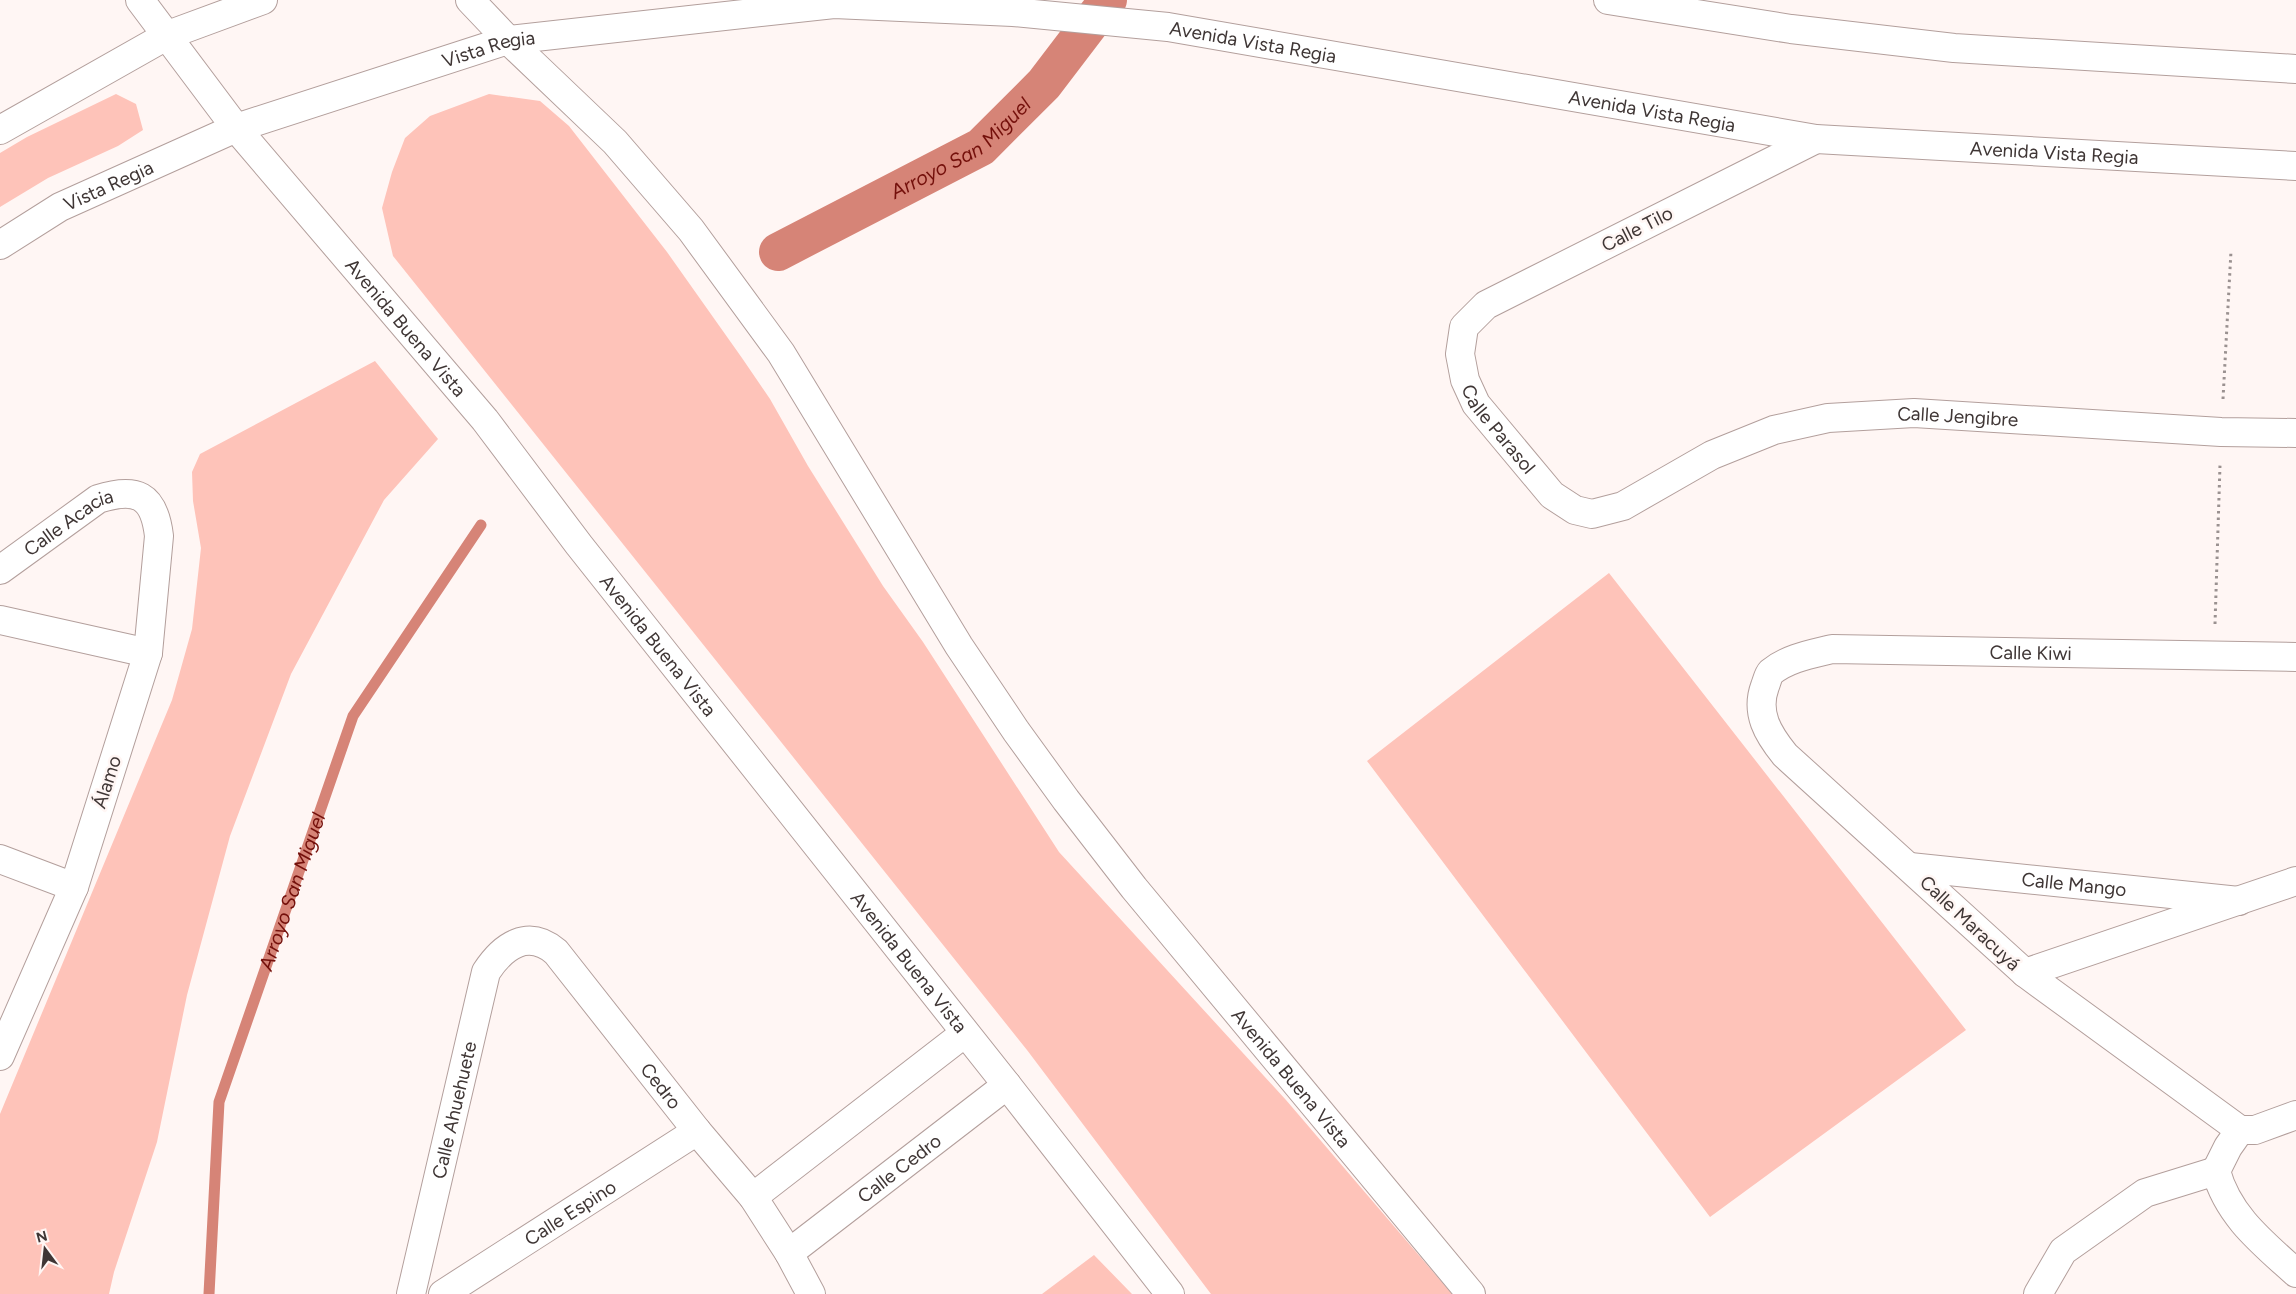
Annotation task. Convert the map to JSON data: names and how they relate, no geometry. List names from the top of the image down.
{
  "streets": {
    "street": [
      "Avenida Vista Regia",
      "Vista Regia",
      "Calle Tilo",
      "Avenida Buena Vista",
      "Calle Jengibre",
      "Calle Parasol",
      "Calle Acacia",
      "Calle Kiwi",
      "Álamo",
      "Calle Mango",
      "Calle Maracuyá",
      "Cedro",
      "Calle Ahuehuete",
      "Calle Cedro",
      "Calle Espino"
    ]
  },
  "crossings": [
    ["Avenida Vista Regia", "Vista Regia"],
    ["Avenida Vista Regia", "Calle Tilo"],
    ["Vista Regia", "Avenida Buena Vista"],
    ["Calle Tilo", "Calle Parasol"],
    ["Avenida Buena Vista", "Calle Cedro"],
    ["Calle Jengibre", "Calle Parasol"],
    ["Calle Acacia", "Álamo"],
    ["Calle Kiwi", "Calle Maracuyá"],
    ["Calle Mango", "Calle Maracuyá"],
    ["Cedro", "Calle Ahuehuete"],
    ["Cedro", "Calle Cedro"],
    ["Cedro", "Calle Espino"]
  ],
  "water": ["Arroyo San Miguel"],
  "north": "top"
}
